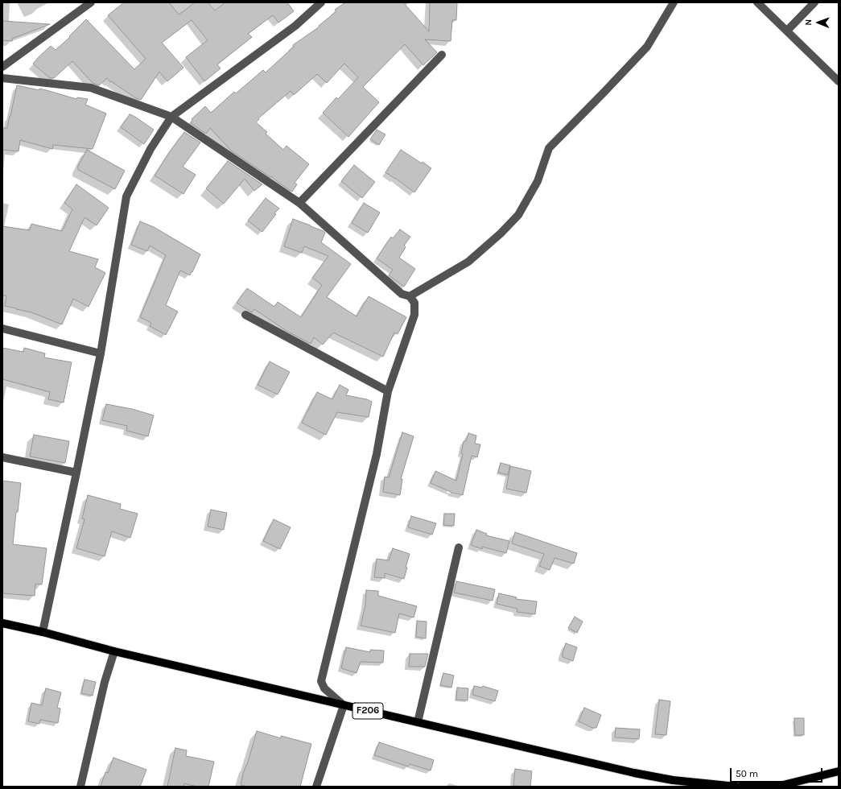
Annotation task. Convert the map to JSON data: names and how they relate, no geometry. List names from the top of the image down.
{
  "streets": {
    "main road": ["F206"]
  },
  "scale_bar": "50 m",
  "north": "left"
}
